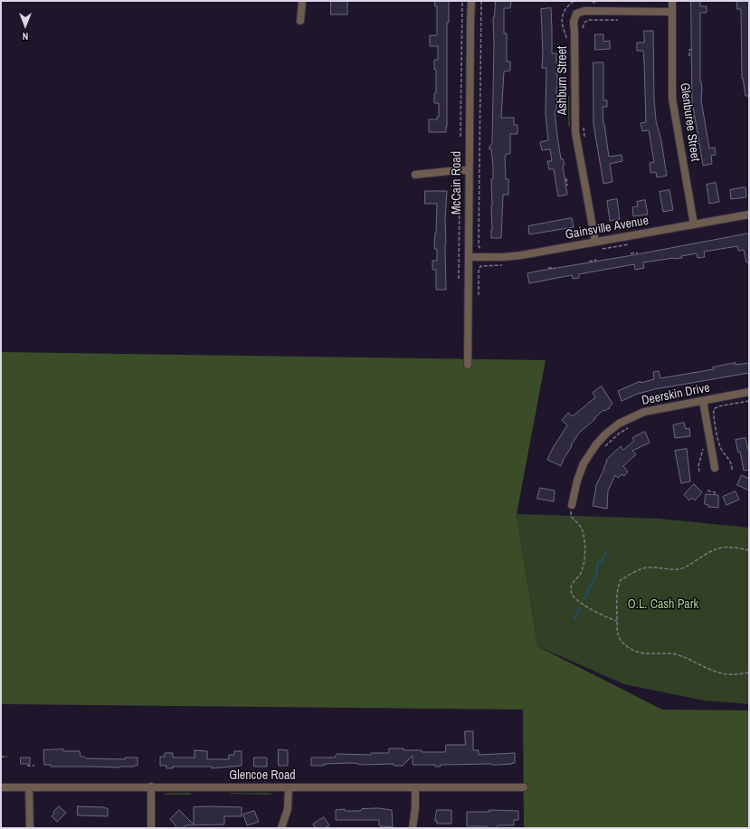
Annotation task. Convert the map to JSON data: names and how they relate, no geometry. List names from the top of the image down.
{
  "streets": {
    "street": [
      "Ashburn Street",
      "Glenburee Street",
      "McCain Road",
      "Gainsville Avenue",
      "Deerskin Drive",
      "Glencoe Road"
    ]
  },
  "crossings": [
    ["Ashburn Street", "Glenburee Street"],
    ["Ashburn Street", "Gainsville Avenue"],
    ["Glenburee Street", "Gainsville Avenue"],
    ["McCain Road", "Gainsville Avenue"]
  ],
  "parks": ["O.L. Cash Park"],
  "north": "bottom"
}
